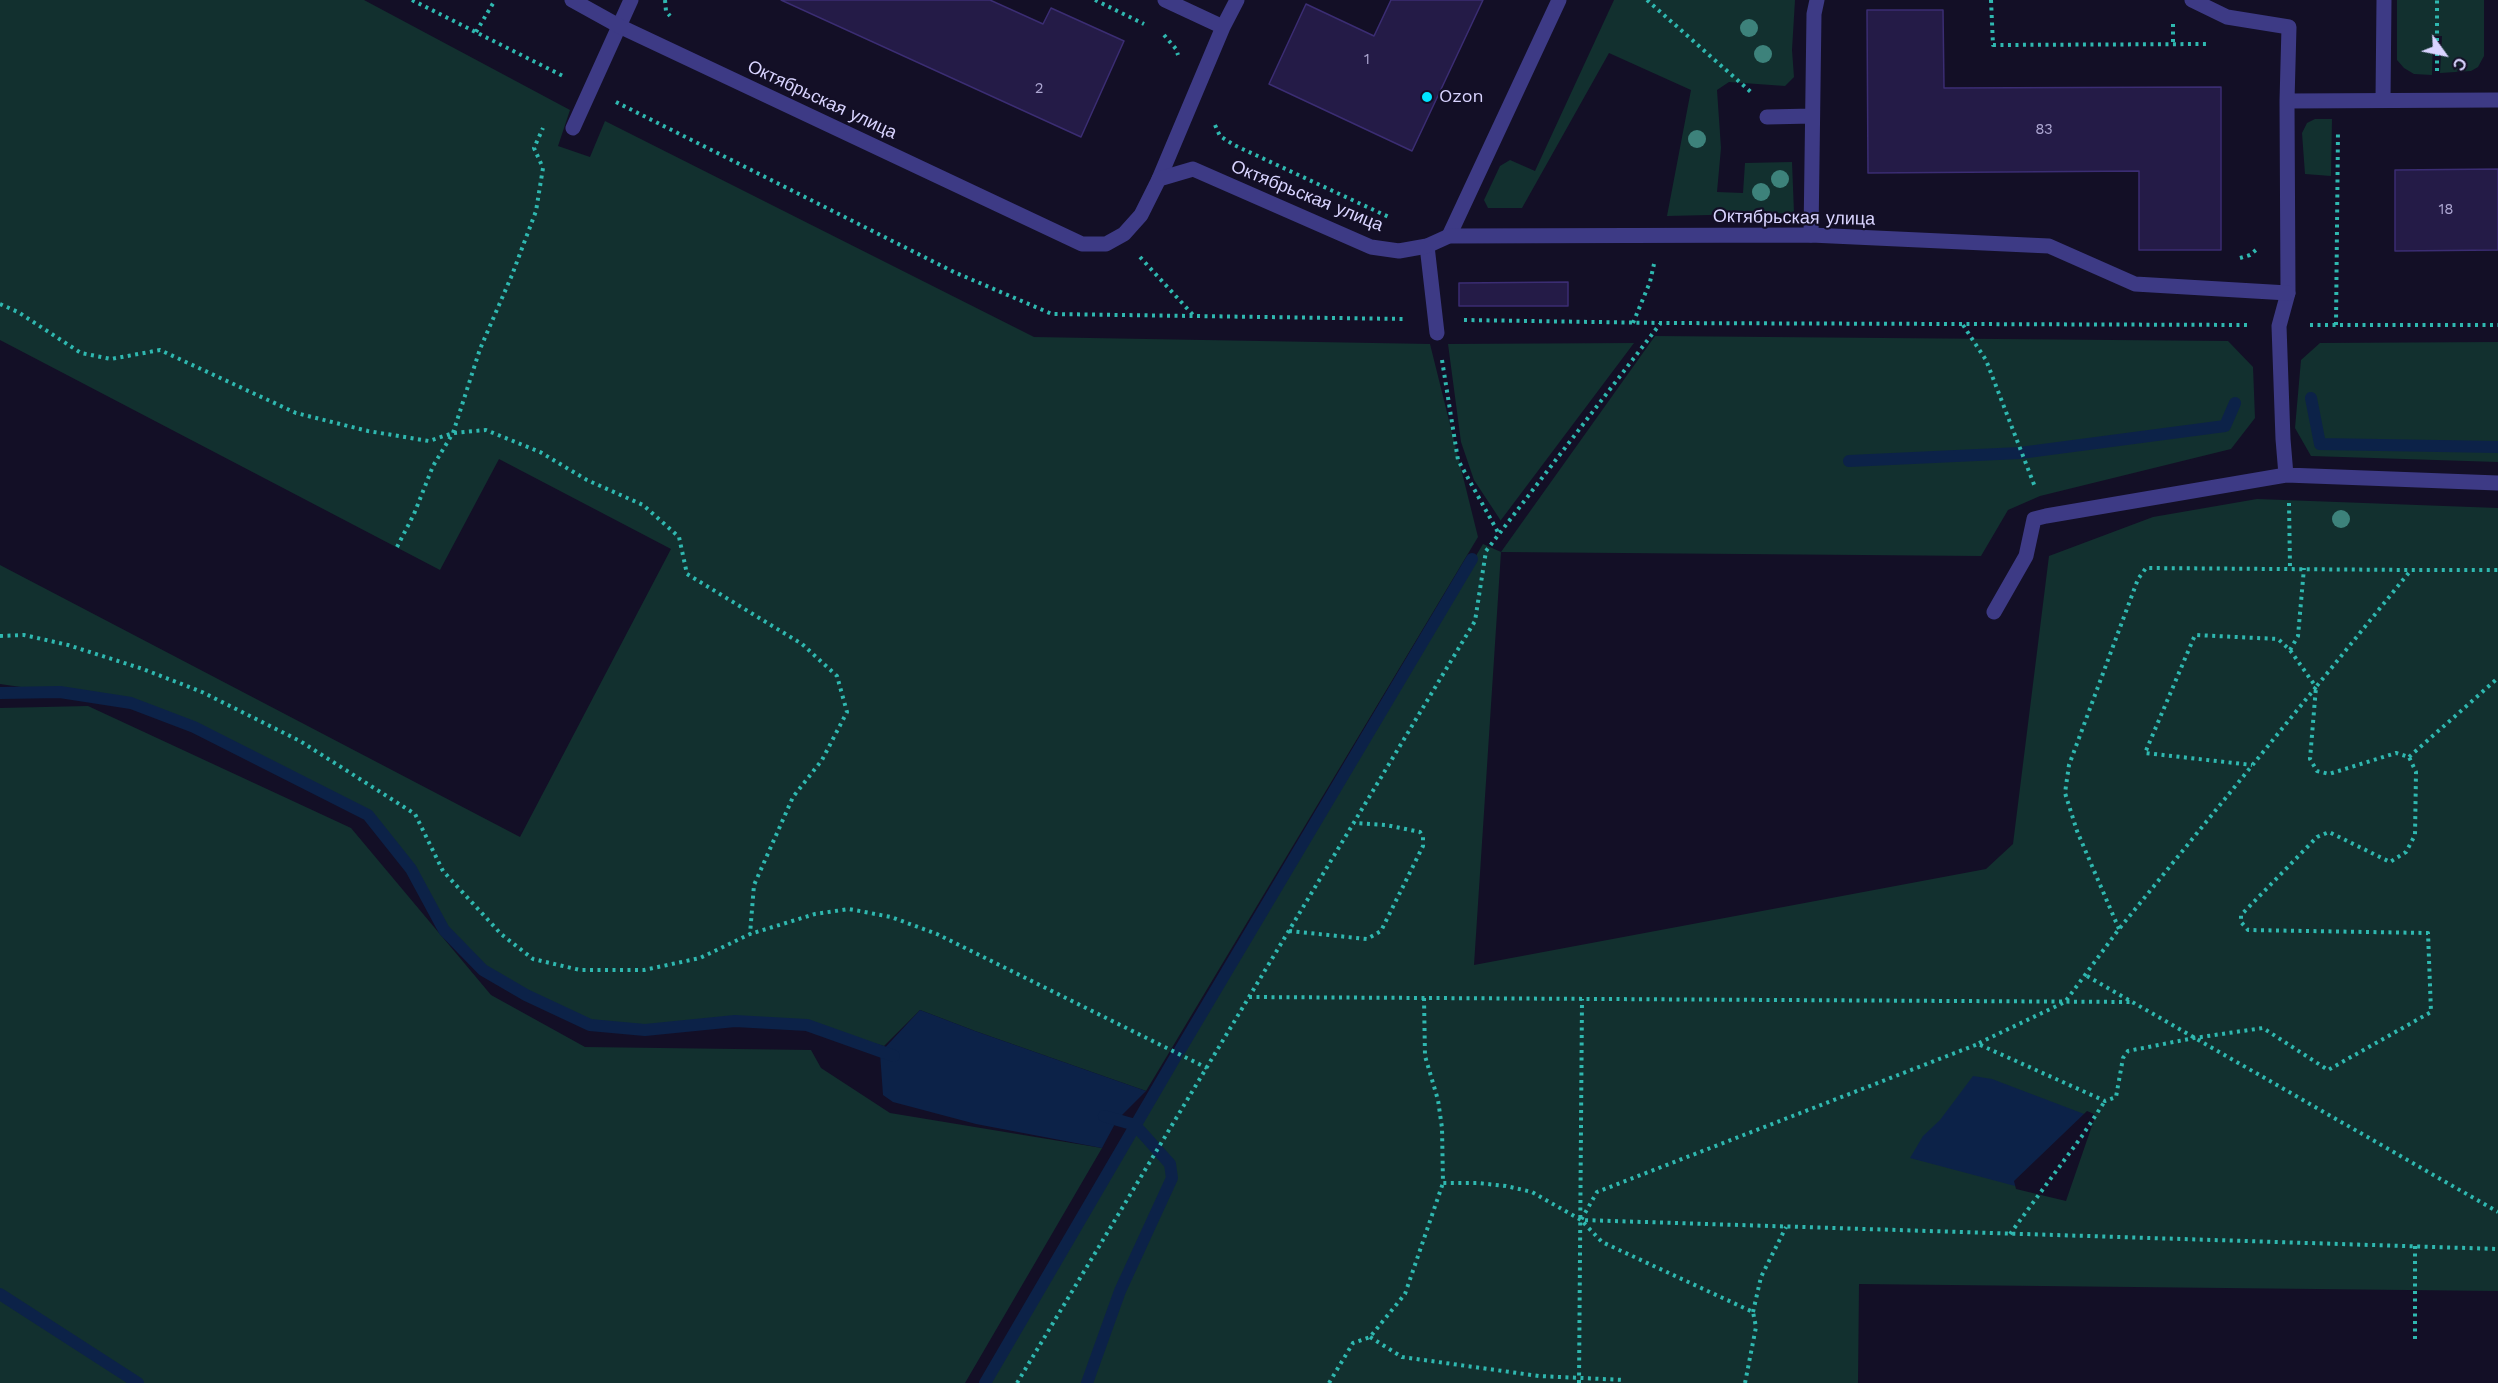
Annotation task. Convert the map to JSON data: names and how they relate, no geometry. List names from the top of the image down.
{
  "streets": {
    "street": ["Октябрьская улица"]
  },
  "places": ["Ozon"],
  "house_numbers": [
    "1",
    "2",
    "83",
    "18"
  ],
  "north": "bottom right"
}
